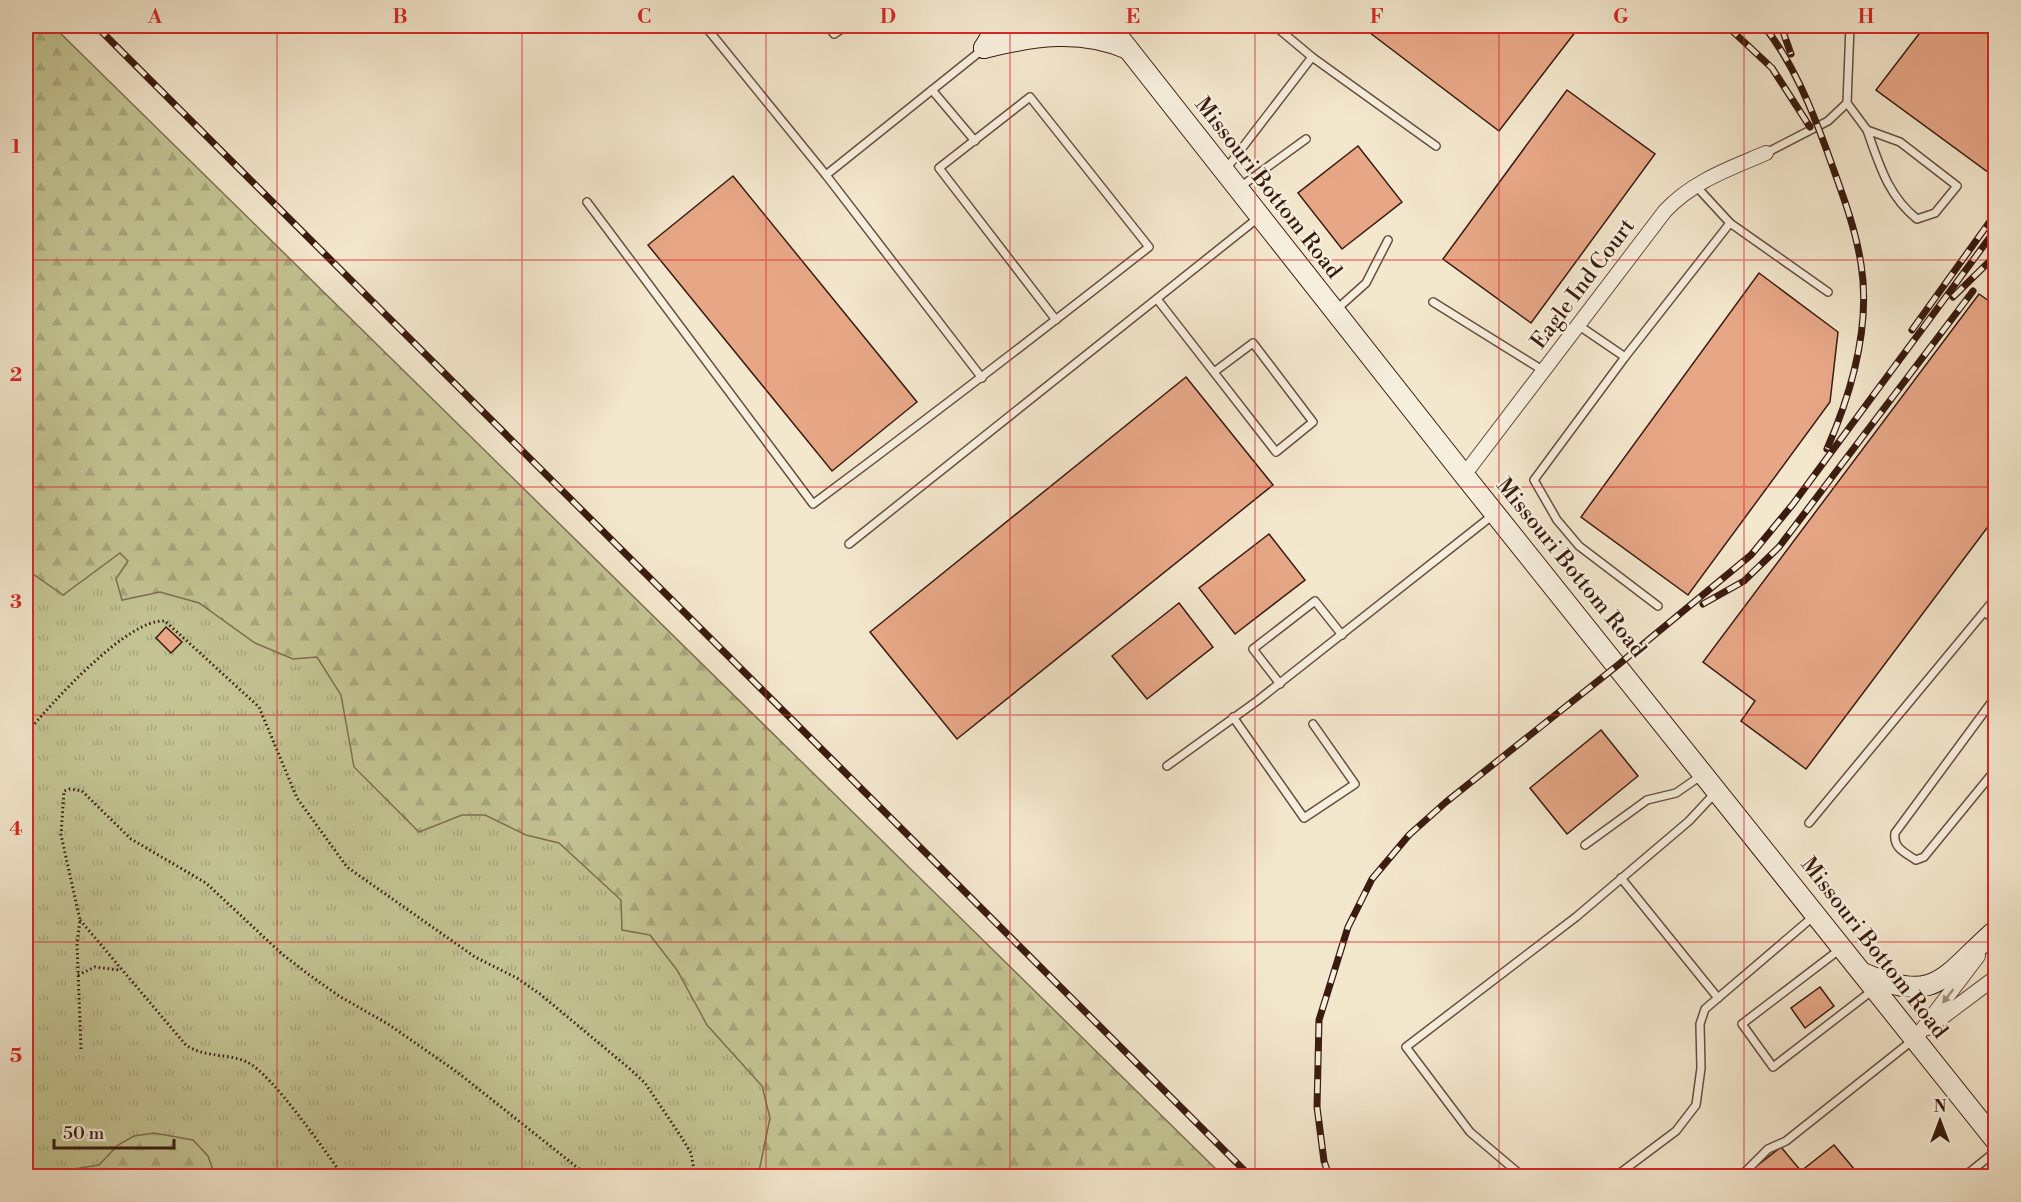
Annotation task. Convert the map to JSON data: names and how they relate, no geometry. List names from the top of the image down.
{
  "streets": {
    "street": ["Missouri Bottom Road", "Eagle Ind Court"]
  },
  "crossings": [
    ["Missouri Bottom Road", "Eagle Ind Court"]
  ],
  "scale_bar": "50 m",
  "north": "top",
  "grid": {
    "columns": [
      "A",
      "B",
      "C",
      "D",
      "E",
      "F",
      "G",
      "H"
    ],
    "rows": [
      "1",
      "2",
      "3",
      "4",
      "5"
    ]
  }
}
